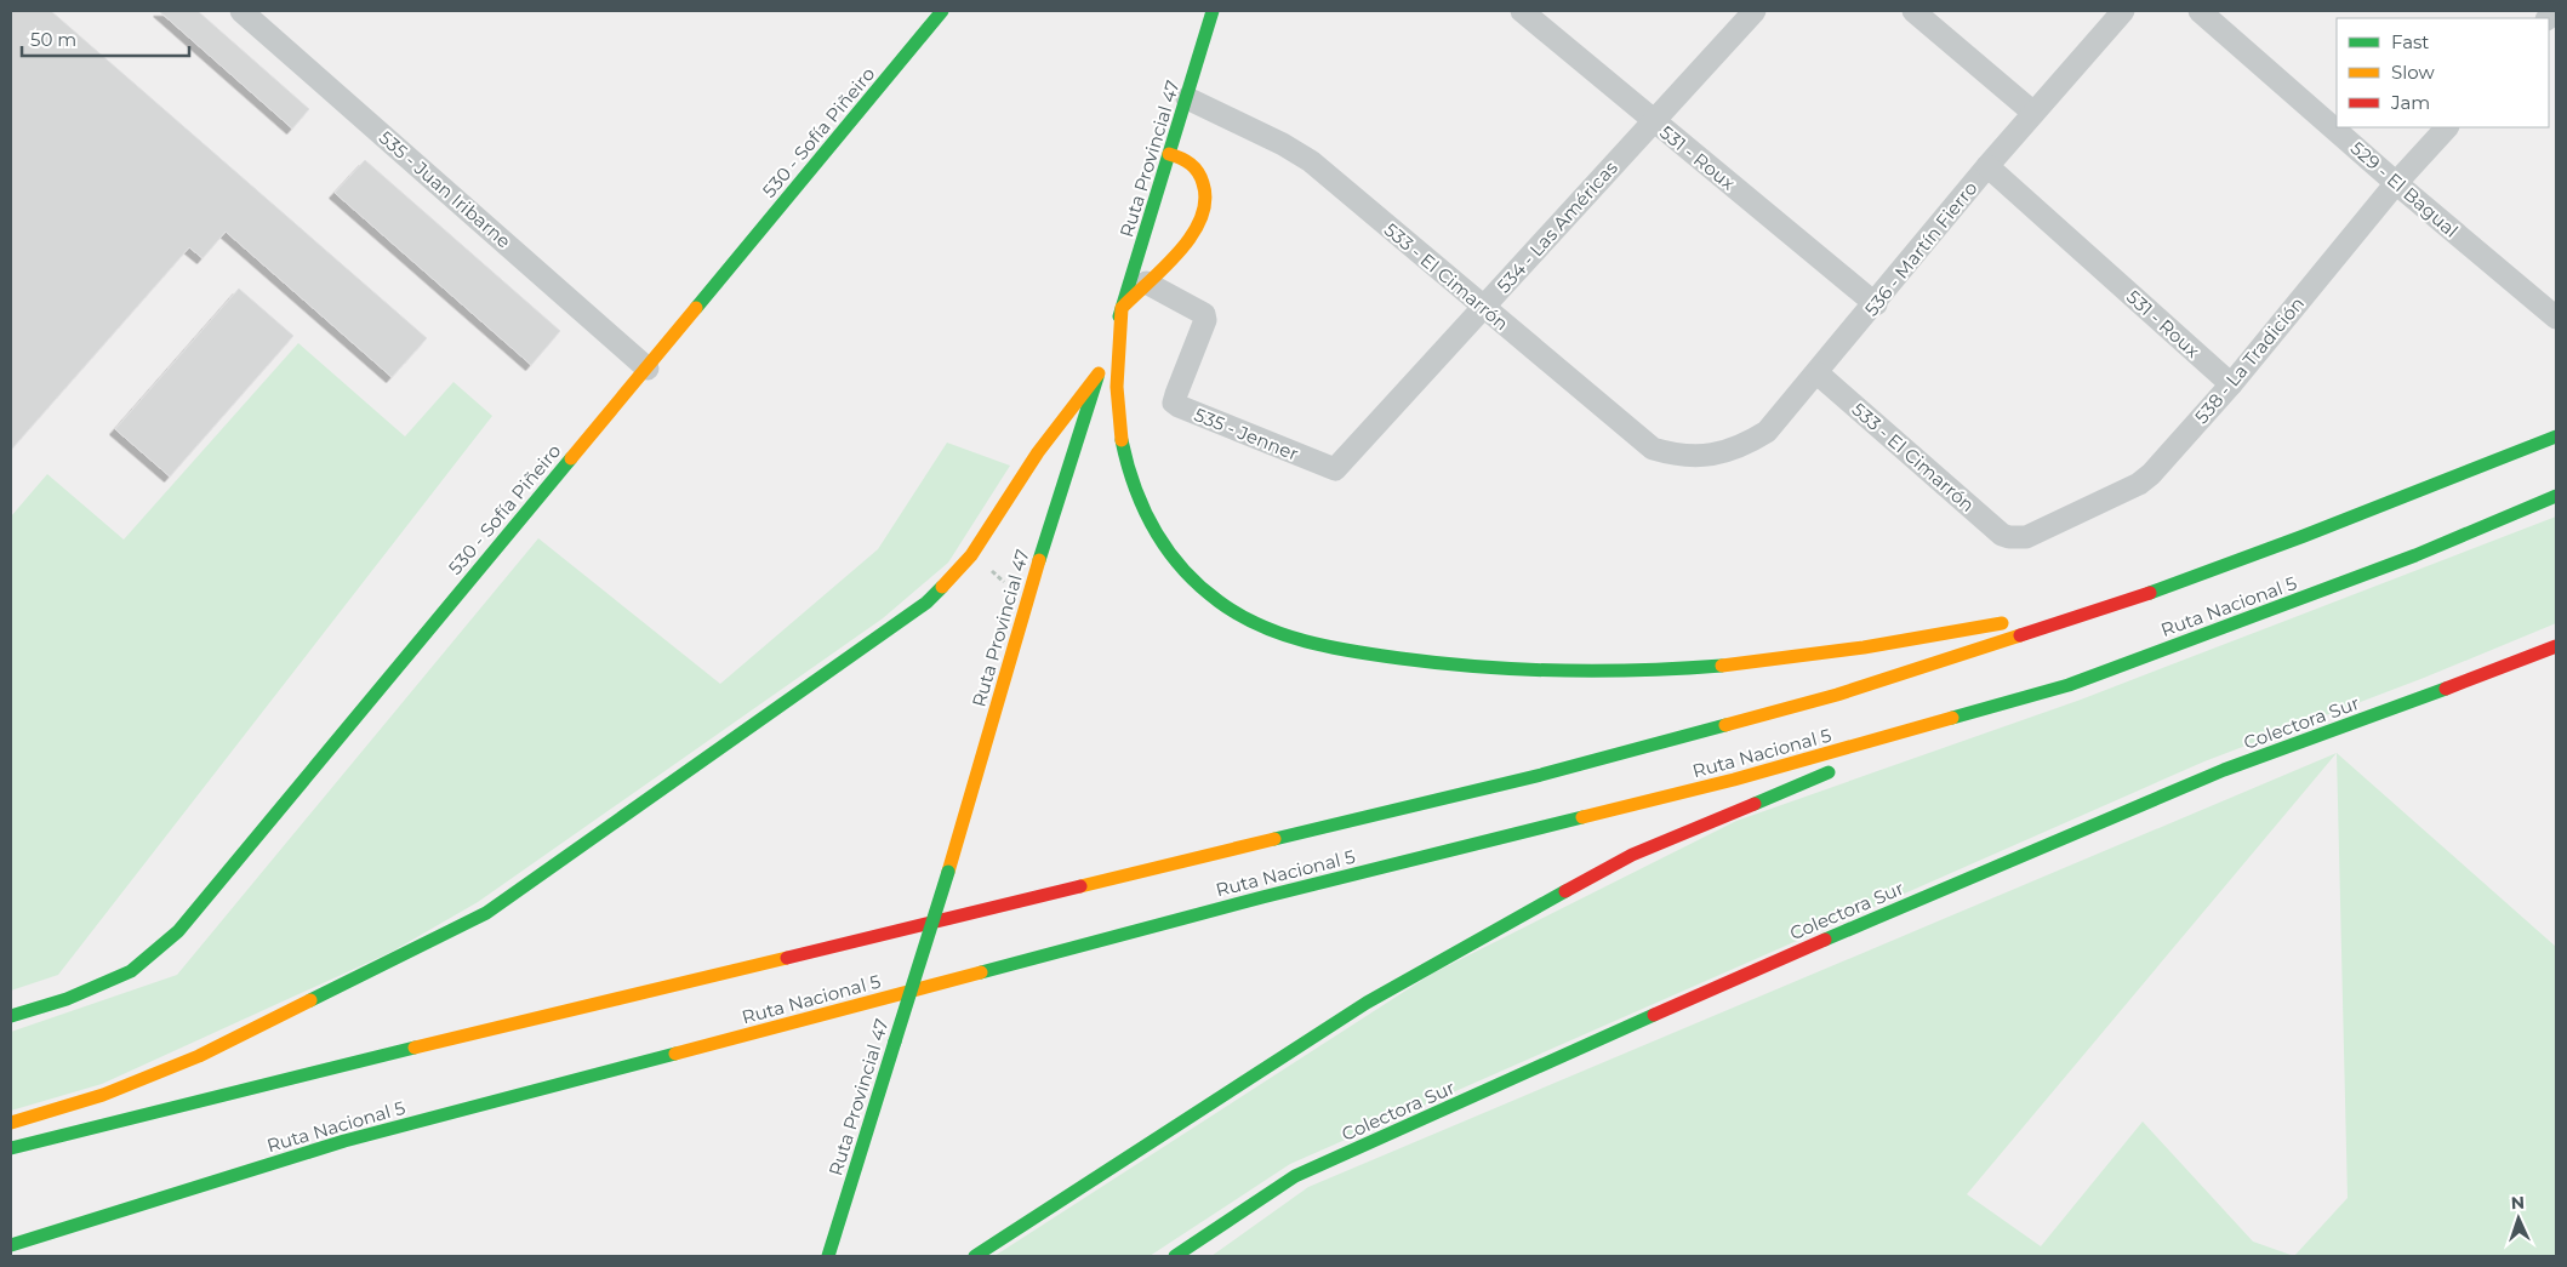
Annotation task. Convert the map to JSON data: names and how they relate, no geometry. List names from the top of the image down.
{
  "streets": {
    "main road": [
      "530 - Sofía Piñeiro",
      "Ruta Provincial 47",
      "Ruta Nacional 5",
      "Colectora Sur"
    ],
    "street": [
      "531 - Roux",
      "535 - Juan Iribarne",
      "529 - El Bagual",
      "534 - Las Américas",
      "536 - Martín Fierro",
      "533 - El Cimarrón",
      "538 - La Tradición",
      "535 - Jenner"
    ]
  },
  "crossings": [
    ["530 - Sofía Piñeiro", "535 - Juan Iribarne"],
    ["531 - Roux", "534 - Las Américas"],
    ["531 - Roux", "536 - Martín Fierro"],
    ["531 - Roux", "538 - La Tradición"],
    ["Ruta Provincial 47", "533 - El Cimarrón"],
    ["529 - El Bagual", "538 - La Tradición"],
    ["534 - Las Américas", "533 - El Cimarrón"],
    ["534 - Las Américas", "535 - Jenner"],
    ["536 - Martín Fierro", "533 - El Cimarrón"],
    ["533 - El Cimarrón", "538 - La Tradición"]
  ],
  "legend": ["Fast", "Slow", "Jam"],
  "scale_bar": "50 m",
  "north": "top"
}
